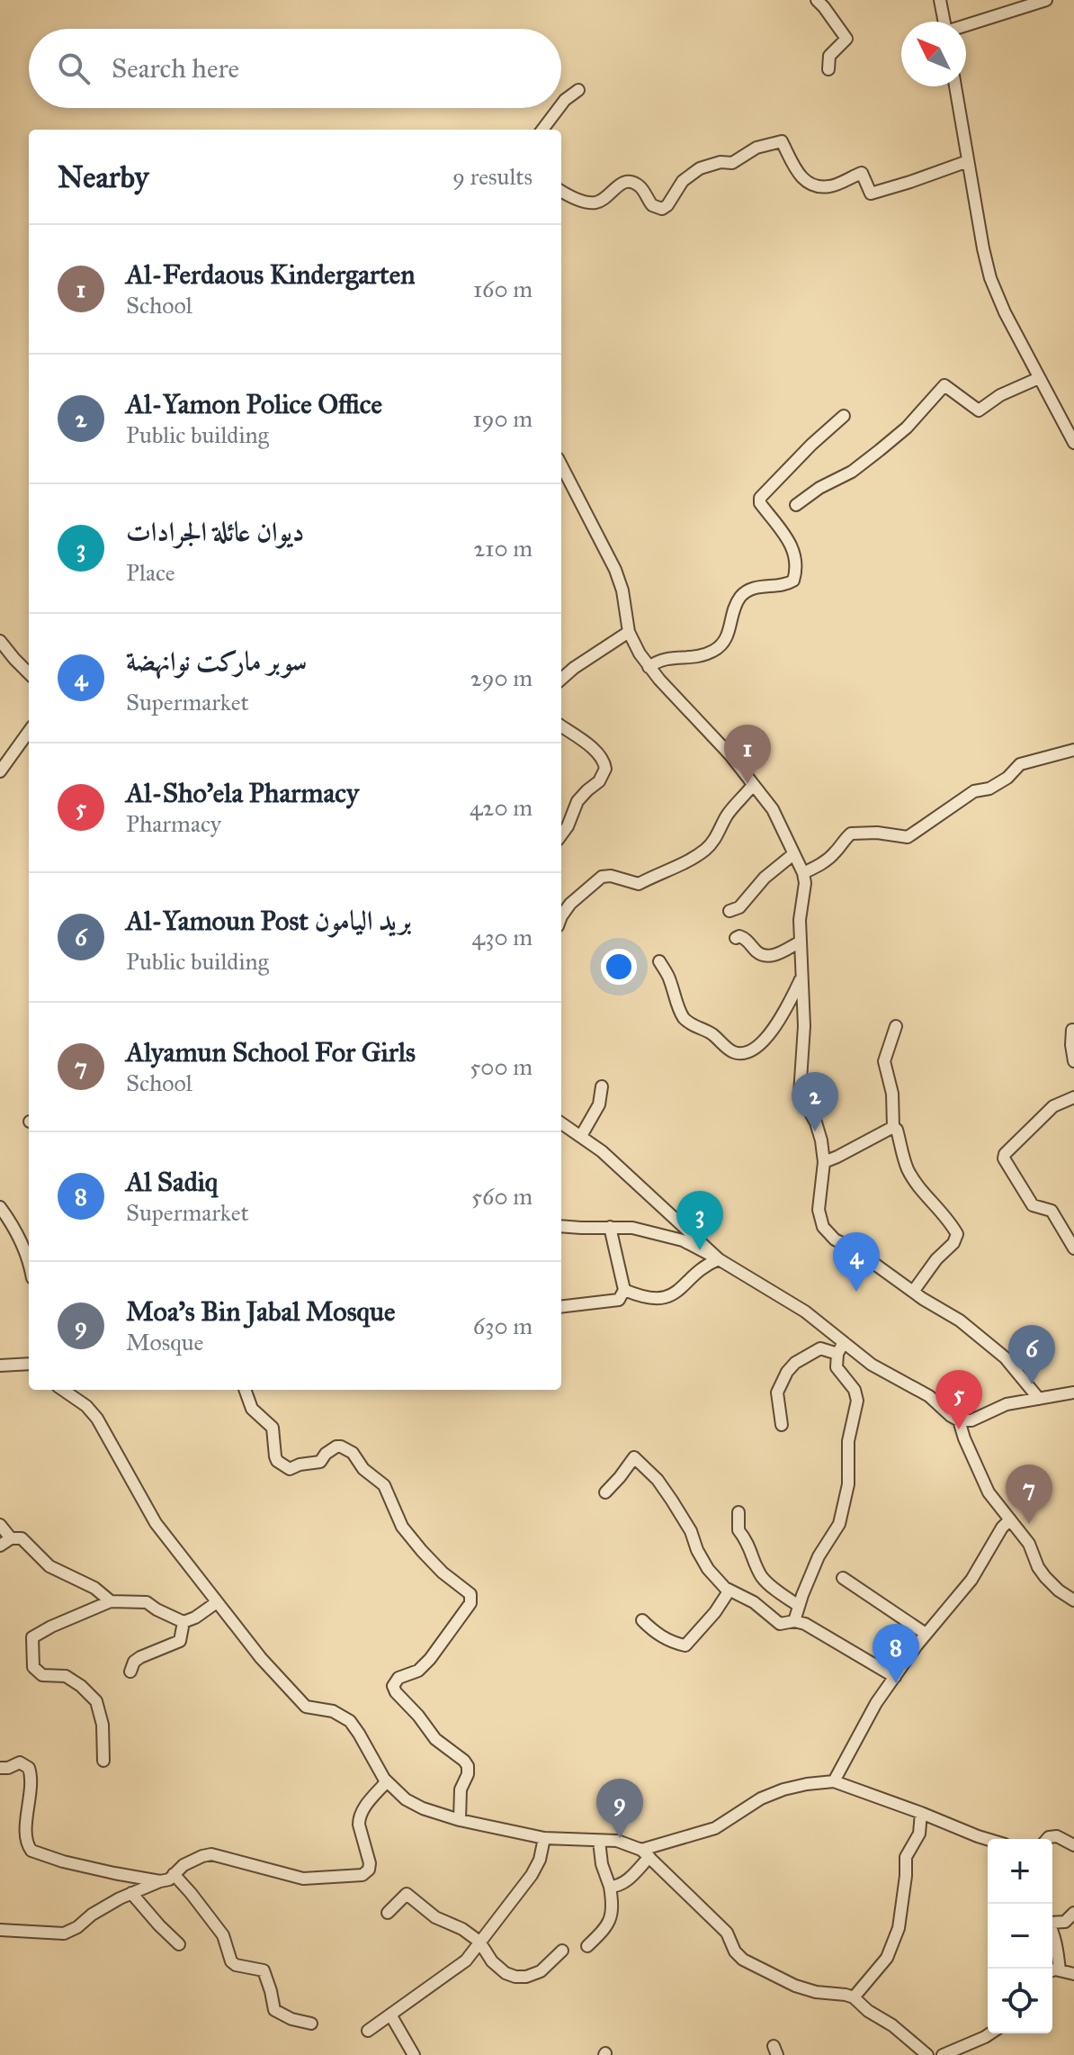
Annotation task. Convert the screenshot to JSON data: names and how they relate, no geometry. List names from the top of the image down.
{
  "north": "top left",
  "page": {
    "search": "Search here",
    "heading": ["Nearby", "9 results"],
    "list": [
      {
        "mark": "1",
        "name": "Al-Ferdaous Kindergarten",
        "note": "School",
        "value": "160 m"
      },
      {
        "mark": "2",
        "name": "Al-Yamon Police Office",
        "note": "Public building",
        "value": "190 m"
      },
      {
        "mark": "3",
        "name": "ديوان عائلة الجرادات",
        "note": "Place",
        "value": "210 m"
      },
      {
        "mark": "4",
        "name": "سوبر ماركت نوانهضة",
        "note": "Supermarket",
        "value": "290 m"
      },
      {
        "mark": "5",
        "name": "Al-Sho'ela Pharmacy",
        "note": "Pharmacy",
        "value": "420 m"
      },
      {
        "mark": "6",
        "name": "Al-Yamoun Post بريد اليامون",
        "note": "Public building",
        "value": "430 m"
      },
      {
        "mark": "7",
        "name": "Alyamun School For Girls",
        "note": "School",
        "value": "500 m"
      },
      {
        "mark": "8",
        "name": "Al Sadiq",
        "note": "Supermarket",
        "value": "560 m"
      },
      {
        "mark": "9",
        "name": "Moa's Bin Jabal Mosque",
        "note": "Mosque",
        "value": "630 m"
      }
    ],
    "pins": [
      "1",
      "2",
      "3",
      "4",
      "6",
      "5",
      "7",
      "8",
      "9"
    ],
    "map_buttons": ["+", "−"]
  }
}
